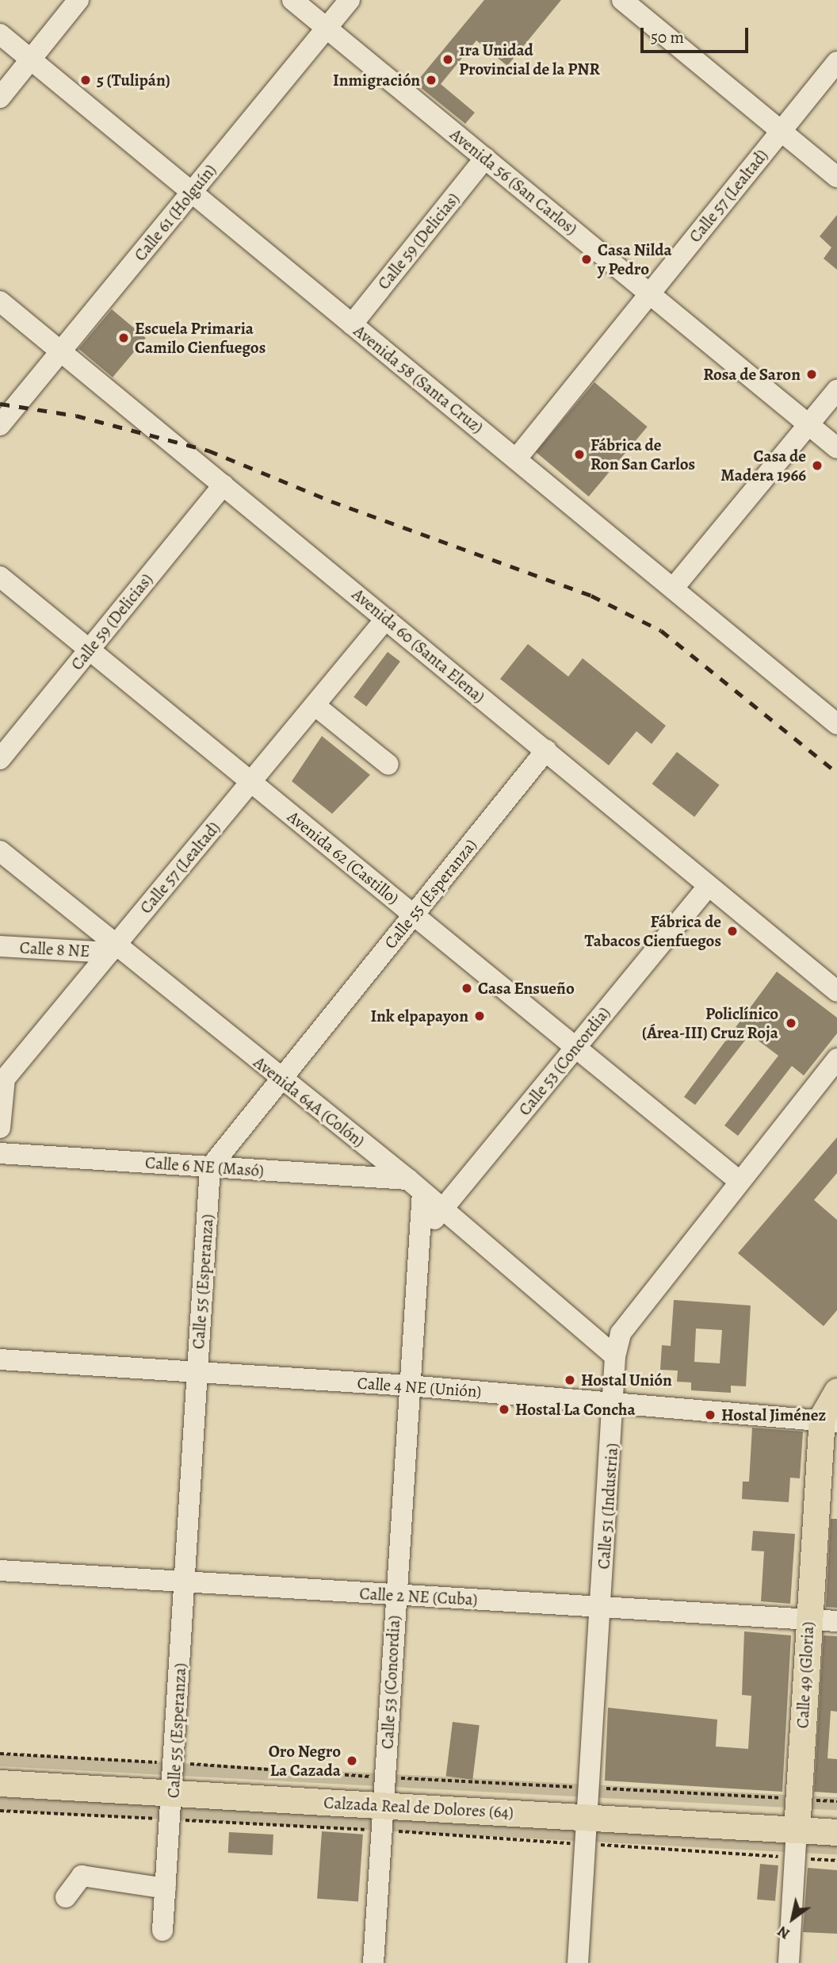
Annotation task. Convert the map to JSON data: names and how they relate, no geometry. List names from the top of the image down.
{
  "streets": {
    "main road": ["Calle 49 (Gloria)", "Calzada Real de Dolores (64)"],
    "street": [
      "Avenida 56 (San Carlos)",
      "Calle 57 (Lealtad)",
      "Calle 61 (Holguín)",
      "Calle 59 (Delicias)",
      "Avenida 58 (Santa Cruz)",
      "Avenida 60 (Santa Elena)",
      "Avenida 62 (Castillo)",
      "Calle 55 (Esperanza)",
      "Calle 8 NE",
      "Calle 53 (Concordia)",
      "Avenida 64A (Colón)",
      "Calle 6 NE (Masó)",
      "Calle 4 NE (Unión)",
      "Calle 51 (Industria)",
      "Calle 2 NE (Cuba)"
    ]
  },
  "crossings": [
    ["Avenida 56 (San Carlos)", "Calle 57 (Lealtad)"],
    ["Avenida 56 (San Carlos)", "Calle 61 (Holguín)"],
    ["Avenida 56 (San Carlos)", "Calle 59 (Delicias)"],
    ["Calle 57 (Lealtad)", "Avenida 58 (Santa Cruz)"],
    ["Calle 57 (Lealtad)", "Avenida 60 (Santa Elena)"],
    ["Calle 57 (Lealtad)", "Avenida 62 (Castillo)"],
    ["Calle 57 (Lealtad)", "Calle 8 NE"],
    ["Calle 57 (Lealtad)", "Avenida 64A (Colón)"],
    ["Calle 61 (Holguín)", "Avenida 58 (Santa Cruz)"],
    ["Calle 61 (Holguín)", "Avenida 60 (Santa Elena)"],
    ["Calle 59 (Delicias)", "Avenida 58 (Santa Cruz)"],
    ["Calle 59 (Delicias)", "Avenida 60 (Santa Elena)"],
    ["Calle 59 (Delicias)", "Avenida 62 (Castillo)"],
    ["Avenida 60 (Santa Elena)", "Calle 55 (Esperanza)"],
    ["Avenida 60 (Santa Elena)", "Calle 53 (Concordia)"],
    ["Avenida 62 (Castillo)", "Calle 55 (Esperanza)"],
    ["Avenida 62 (Castillo)", "Calle 53 (Concordia)"],
    ["Avenida 62 (Castillo)", "Calle 51 (Industria)"],
    ["Calle 55 (Esperanza)", "Avenida 64A (Colón)"],
    ["Calle 55 (Esperanza)", "Calle 6 NE (Masó)"],
    ["Calle 55 (Esperanza)", "Calle 4 NE (Unión)"],
    ["Calle 55 (Esperanza)", "Calle 2 NE (Cuba)"],
    ["Calle 55 (Esperanza)", "Calzada Real de Dolores (64)"],
    ["Calle 8 NE", "Avenida 64A (Colón)"],
    ["Calle 53 (Concordia)", "Avenida 64A (Colón)"],
    ["Calle 53 (Concordia)", "Calle 6 NE (Masó)"],
    ["Calle 53 (Concordia)", "Calle 4 NE (Unión)"],
    ["Calle 53 (Concordia)", "Calle 2 NE (Cuba)"],
    ["Calle 53 (Concordia)", "Calzada Real de Dolores (64)"],
    ["Avenida 64A (Colón)", "Calle 6 NE (Masó)"],
    ["Avenida 64A (Colón)", "Calle 51 (Industria)"],
    ["Calle 4 NE (Unión)", "Calle 51 (Industria)"],
    ["Calle 4 NE (Unión)", "Calle 49 (Gloria)"],
    ["Calle 51 (Industria)", "Calle 2 NE (Cuba)"],
    ["Calle 51 (Industria)", "Calzada Real de Dolores (64)"],
    ["Calle 2 NE (Cuba)", "Calle 49 (Gloria)"],
    ["Calle 49 (Gloria)", "Calzada Real de Dolores (64)"]
  ],
  "places": [
    "1ra Unidad Provincial de la PNR",
    "5 (Tulipán)",
    "Inmigración",
    "Casa Nilda y Pedro",
    "Escuela Primaria Camilo Cienfuegos",
    "Rosa de Saron",
    "Fábrica de Ron San Carlos",
    "Casa de Madera 1966",
    "Fábrica de Tabacos Cienfuegos",
    "Casa Ensueño",
    "Ink elpapayon",
    "Policlínico (Área-III) Cruz Roja",
    "Hostal Unión",
    "Hostal La Concha",
    "Hostal Jiménez",
    "Oro Negro La Cazada"
  ],
  "scale_bar": "50 m",
  "north": "bottom left"
}
